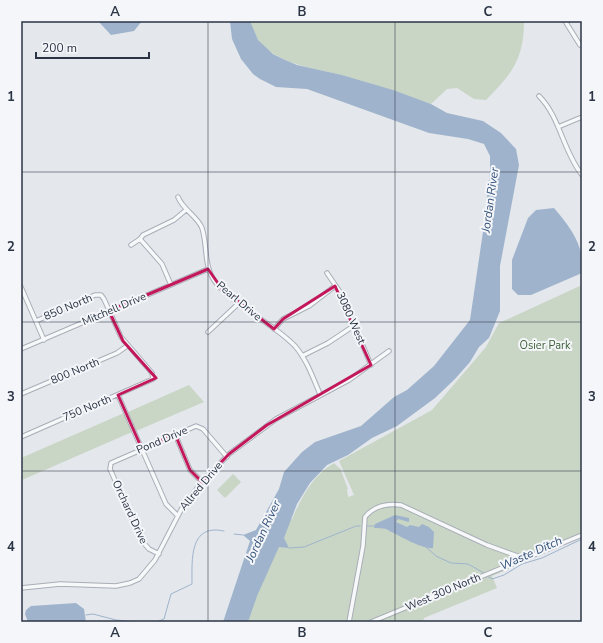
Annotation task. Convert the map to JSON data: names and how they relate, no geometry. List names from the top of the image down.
{
  "streets": {
    "street": [
      "Pearl Drive",
      "850 North",
      "Mitchell Drive",
      "3080 West",
      "800 North",
      "750 North",
      "Pond Drive",
      "Allred Drive",
      "Orchard Drive",
      "West 300 North"
    ]
  },
  "crossings": [
    ["Pearl Drive", "Mitchell Drive"],
    ["Pearl Drive", "Allred Drive"],
    ["850 North", "Mitchell Drive"],
    ["3080 West", "Allred Drive"],
    ["800 North", "750 North"],
    ["Pond Drive", "Allred Drive"],
    ["Pond Drive", "Orchard Drive"],
    ["Allred Drive", "Orchard Drive"]
  ],
  "water": ["Jordan River", "Waste Ditch"],
  "parks": ["Osier Park"],
  "scale_bar": "200 m",
  "grid": {
    "columns": ["A", "B", "C"],
    "rows": [
      "1",
      "2",
      "3",
      "4"
    ]
  }
}
